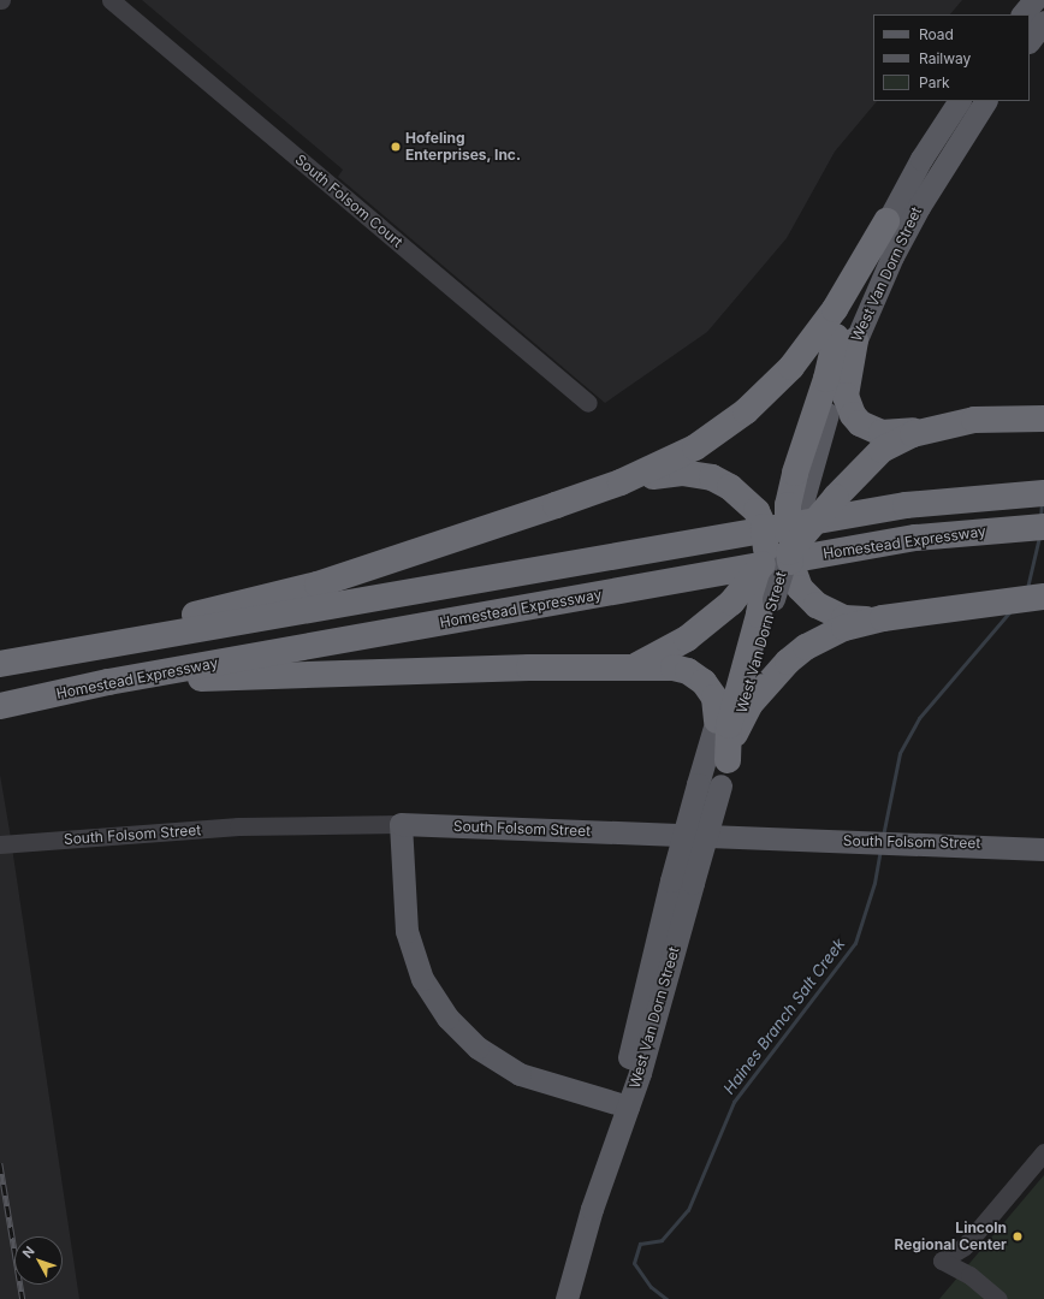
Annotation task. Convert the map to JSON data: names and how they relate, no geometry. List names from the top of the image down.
{
  "streets": {
    "highway": ["Homestead Expressway"],
    "main road": ["West Van Dorn Street", "South Folsom Street"],
    "street": ["South Folsom Court"]
  },
  "water": ["Haines Branch Salt Creek"],
  "places": ["Hofeling Enterprises, Inc.", "Lincoln Regional Center"],
  "legend": ["Road", "Railway", "Park"],
  "north": "top left"
}
